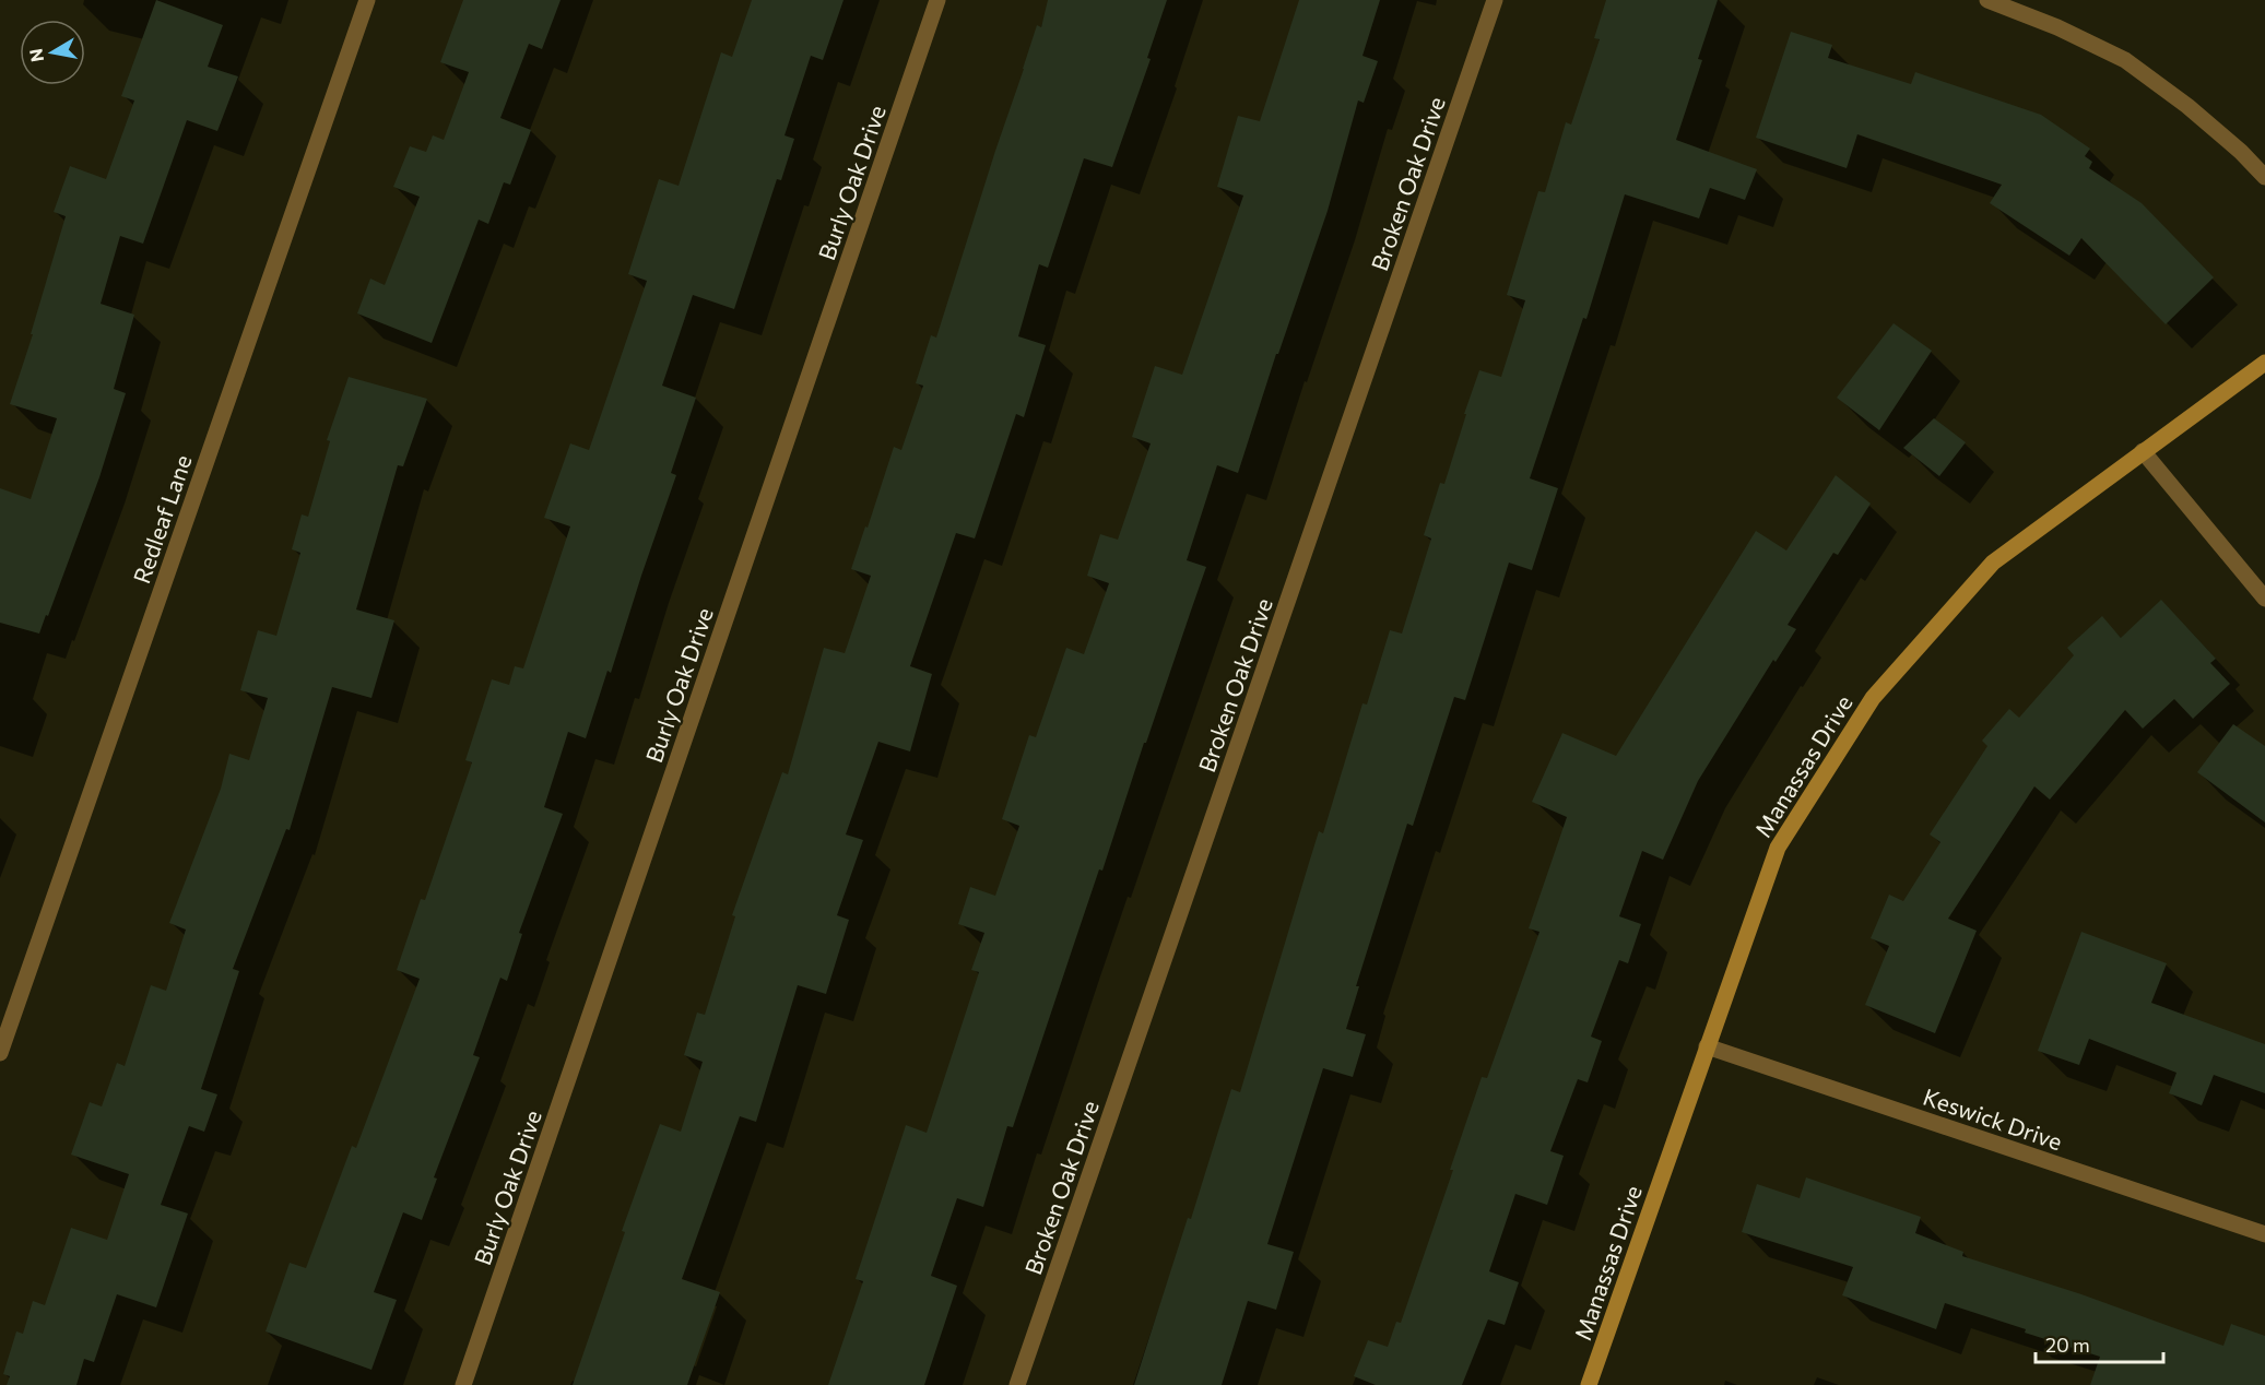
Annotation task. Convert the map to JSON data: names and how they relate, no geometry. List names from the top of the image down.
{
  "streets": {
    "street": [
      "Burly Oak Drive",
      "Broken Oak Drive",
      "Redleaf Lane",
      "Manassas Drive",
      "Keswick Drive"
    ]
  },
  "crossings": [
    ["Manassas Drive", "Keswick Drive"]
  ],
  "scale_bar": "20 m",
  "north": "left"
}
